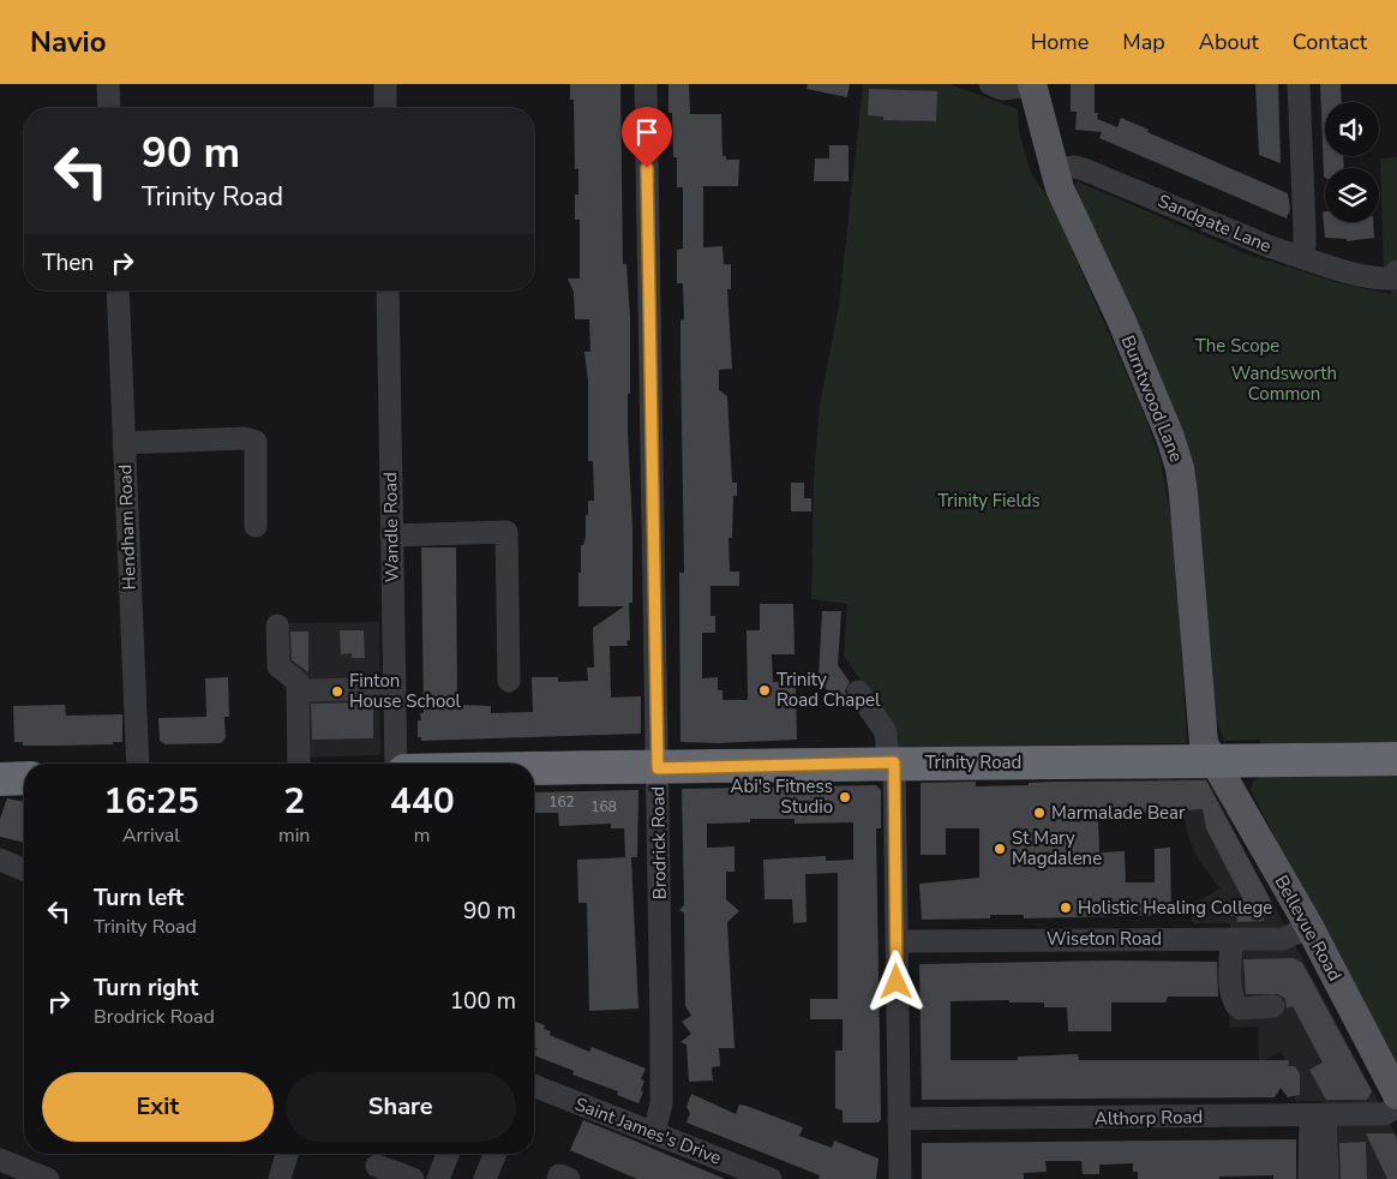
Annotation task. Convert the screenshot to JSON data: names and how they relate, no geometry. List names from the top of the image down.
{
  "streets": {
    "highway": ["Trinity Road"],
    "main road": ["Burntwood Lane", "Bellevue Road"],
    "street": [
      "Sandgate Lane",
      "Hendham Road",
      "Wandle Road",
      "Brodrick Road",
      "Wiseton Road",
      "Althorp Road",
      "Saint James's Drive"
    ]
  },
  "crossings": [
    ["Sandgate Lane", "Burntwood Lane"],
    ["Burntwood Lane", "Trinity Road"],
    ["Burntwood Lane", "Bellevue Road"],
    ["Trinity Road", "Brodrick Road"],
    ["Trinity Road", "Bellevue Road"],
    ["Brodrick Road", "Saint James's Drive"],
    ["Bellevue Road", "Wiseton Road"]
  ],
  "parks": ["The Scope", "Wandsworth Common", "Trinity Fields"],
  "places": [
    "Trinity Road Chapel",
    "Finton House School",
    "Abi's Fitness Studio",
    "Marmalade Bear",
    "St Mary Magdalene",
    "Holistic Healing College"
  ],
  "house_numbers": ["162", "168"],
  "page": {
    "header": "Navio",
    "nav": [
      "Home",
      "Map",
      "About",
      "Contact"
    ],
    "turn": ["90 m", "Trinity Road"],
    "then": "Then",
    "eta": [
      "16:25",
      "Arrival",
      "2",
      "min",
      "440",
      "m"
    ],
    "list": [
      {
        "name": "Turn left",
        "note": "Trinity Road",
        "value": "90 m"
      },
      {
        "name": "Turn right",
        "note": "Brodrick Road",
        "value": "100 m"
      }
    ],
    "buttons": ["Exit", "Share"]
  }
}
